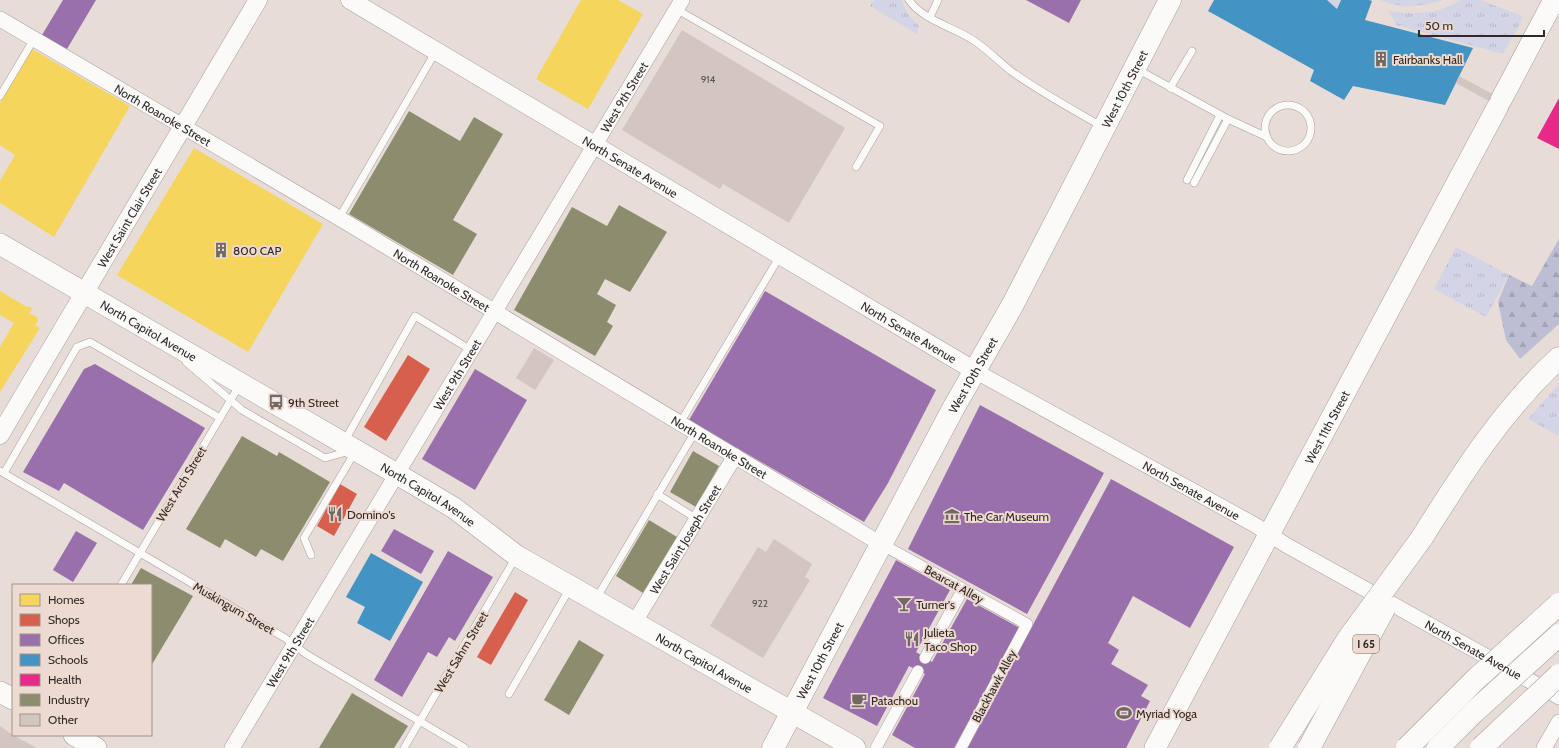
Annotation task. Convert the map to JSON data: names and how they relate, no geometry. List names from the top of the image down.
{
  "streets": {
    "main road": [
      "West 10th Street",
      "North Capitol Avenue",
      "West 11th Street",
      "I 65"
    ],
    "street": [
      "West 9th Street",
      "North Roanoke Street",
      "North Senate Avenue",
      "West Saint Clair Street",
      "West Saint Joseph Street",
      "Bearcat Alley",
      "Blackhawk Alley"
    ],
    "lane": ["West Arch Street", "Muskingum Street", "West Sahm Street"]
  },
  "crossings": [
    ["West 10th Street", "North Roanoke Street"],
    ["West 10th Street", "North Senate Avenue"],
    ["West 10th Street", "North Capitol Avenue"],
    ["West 10th Street", "Bearcat Alley"],
    ["West 9th Street", "North Roanoke Street"],
    ["West 9th Street", "North Senate Avenue"],
    ["West 9th Street", "North Capitol Avenue"],
    ["West 9th Street", "Muskingum Street"],
    ["North Roanoke Street", "West Saint Clair Street"],
    ["North Roanoke Street", "West Saint Joseph Street"],
    ["North Roanoke Street", "Bearcat Alley"],
    ["North Senate Avenue", "West 11th Street"],
    ["West Saint Clair Street", "North Capitol Avenue"],
    ["North Capitol Avenue", "West Arch Street"],
    ["North Capitol Avenue", "West Saint Joseph Street"],
    ["North Capitol Avenue", "West Sahm Street"],
    ["West Arch Street", "Muskingum Street"],
    ["Bearcat Alley", "Blackhawk Alley"],
    ["Muskingum Street", "West Sahm Street"]
  ],
  "places": {
    "building": ["Fairbanks Hall", "800 CAP"],
    "bus stop": ["9th Street"],
    "restaurant": ["Domino's", "Julieta Taco Shop"],
    "museum": ["The Car Museum"],
    "bar": ["Turner's"],
    "cafe": ["Patachou"],
    "sports": ["Myriad Yoga"]
  },
  "house_numbers": ["914", "922"],
  "legend": [
    "Homes",
    "Shops",
    "Offices",
    "Schools",
    "Health",
    "Industry",
    "Other"
  ],
  "scale_bar": "50 m"
}
